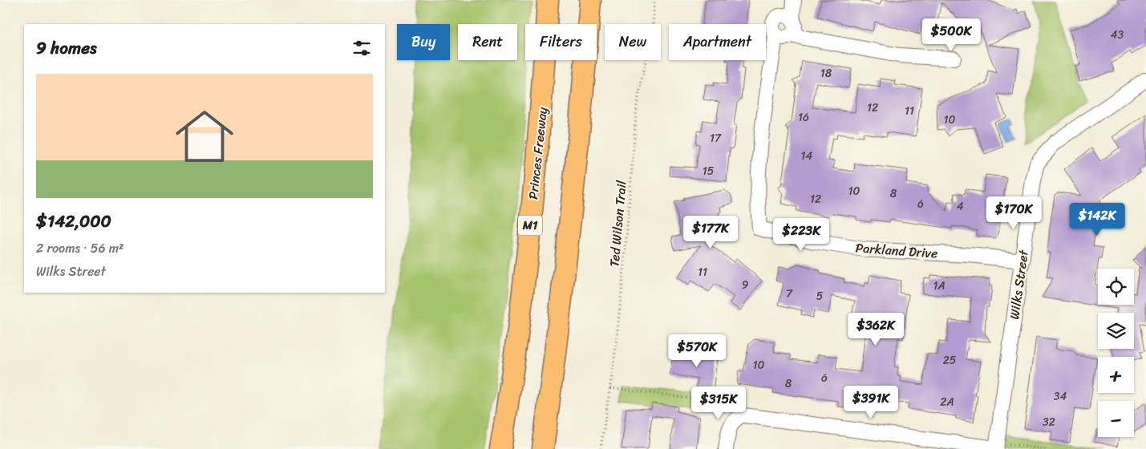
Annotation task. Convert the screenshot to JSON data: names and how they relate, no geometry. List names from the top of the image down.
{
  "streets": {
    "highway": ["Princes Freeway", "M1"],
    "street": ["Parkland Drive", "Wilks Street"],
    "path": ["Ted Wilson Trail"]
  },
  "crossings": [
    ["Parkland Drive", "Wilks Street"]
  ],
  "house_numbers": [
    "43",
    "18",
    "12",
    "11",
    "16",
    "10",
    "17",
    "14",
    "15",
    "10",
    "8",
    "12",
    "6",
    "4",
    "11",
    "9",
    "1A",
    "7",
    "5",
    "25",
    "10",
    "6",
    "8",
    "34",
    "2A",
    "32"
  ],
  "page": {
    "price": [
      "$500K",
      "$170K",
      "$142K",
      "$177K",
      "$223K",
      "$362K",
      "$570K",
      "$391K",
      "$315K"
    ],
    "chip": [
      "Buy",
      "Rent",
      "Filters",
      "New",
      "Apartment"
    ],
    "heading": "9 homes",
    "list": [
      {
        "name": "$142,000",
        "note": "2 rooms · 56 m² · Wilks Street"
      }
    ],
    "map_buttons": ["+", "−"]
  }
}
